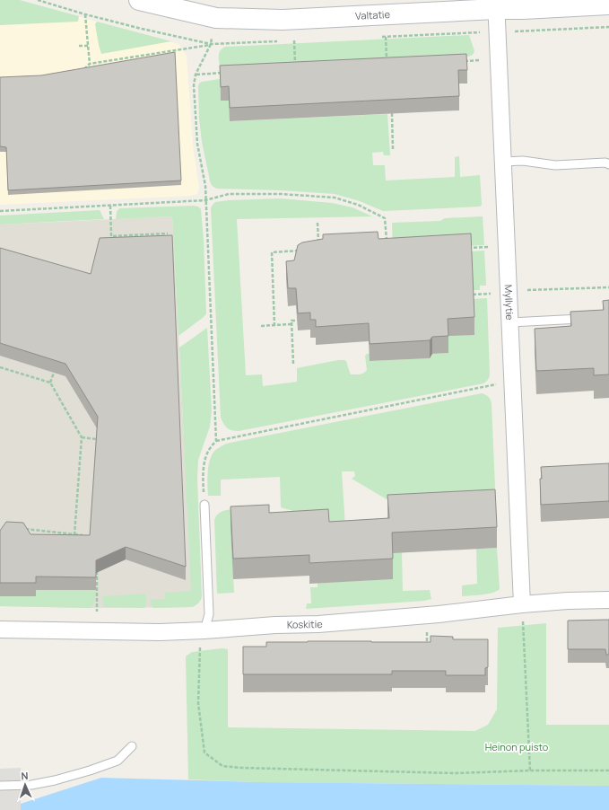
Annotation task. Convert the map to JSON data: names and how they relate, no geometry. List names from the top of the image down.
{
  "streets": {
    "street": ["Valtatie", "Myllytie", "Koskitie"]
  },
  "crossings": [
    ["Valtatie", "Myllytie"],
    ["Myllytie", "Koskitie"]
  ],
  "parks": ["Heinon puisto"],
  "north": "top"
}
